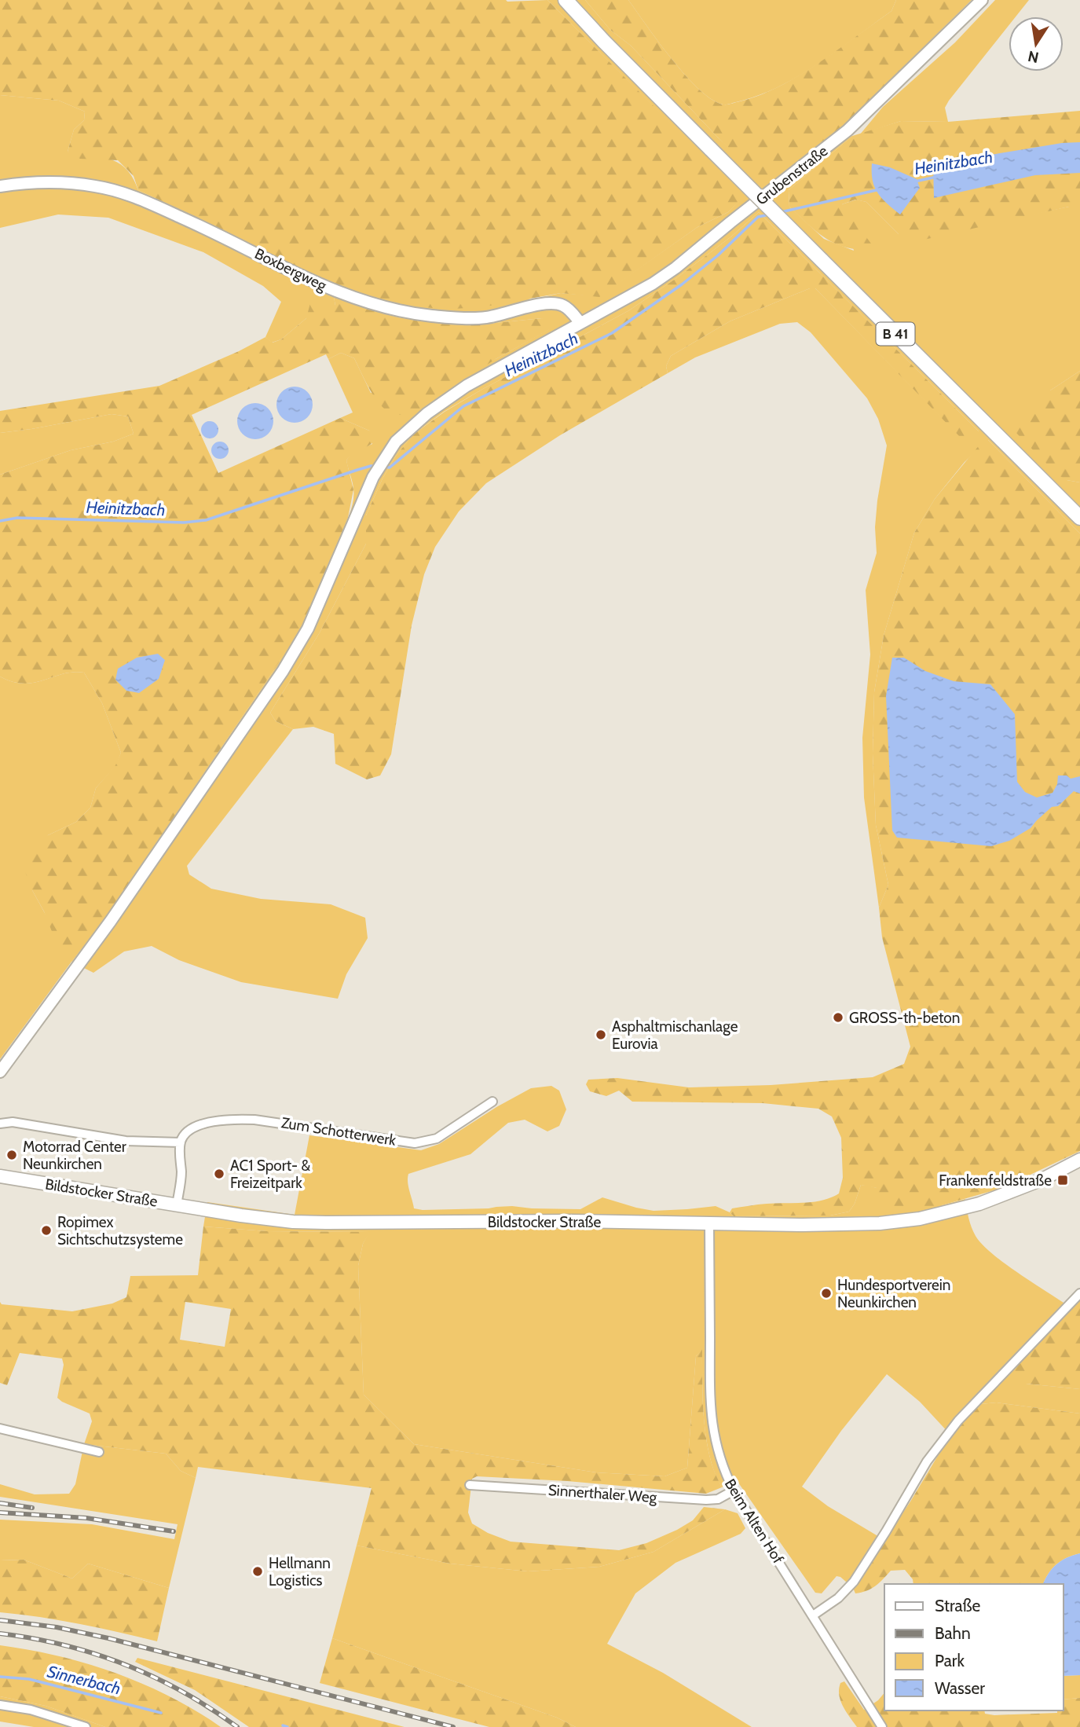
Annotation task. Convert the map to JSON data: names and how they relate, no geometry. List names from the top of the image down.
{
  "streets": {
    "highway": ["B 41"],
    "main road": ["Bildstocker Straße"],
    "street": [
      "Grubenstraße",
      "Boxbergweg",
      "Zum Schotterwerk",
      "Sinnerthaler Weg",
      "Beim Alten Hof"
    ]
  },
  "crossings": [
    ["Grubenstraße", "Boxbergweg"],
    ["Bildstocker Straße", "Beim Alten Hof"],
    ["Sinnerthaler Weg", "Beim Alten Hof"]
  ],
  "water": ["Heinitzbach", "Sinnerbach"],
  "places": {
    "other": [
      "GROSS-th-beton",
      "Asphaltmischanlage Eurovia",
      "Motorrad Center Neunkirchen",
      "AC1 Sport- & Freizeitpark",
      "Ropimex Sichtschutzsysteme",
      "Hundesportverein Neunkirchen",
      "Hellmann Logistics"
    ],
    "transit": ["Frankenfeldstraße"]
  },
  "legend": [
    "Straße",
    "Bahn",
    "Park",
    "Wasser"
  ],
  "north": "bottom"
}
